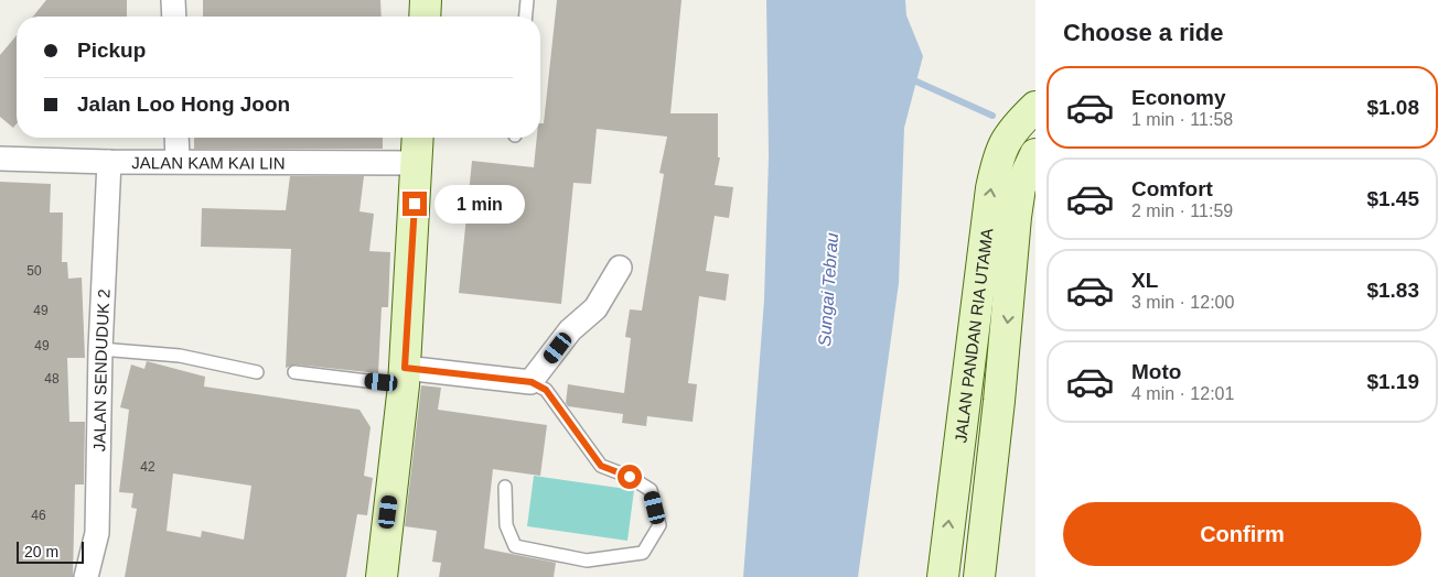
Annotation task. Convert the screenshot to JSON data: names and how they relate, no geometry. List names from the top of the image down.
{
  "streets": {
    "street": ["JALAN KAM KAI LIN", "JALAN PANDAN RIA UTAMA", "JALAN SENDUDUK 2"]
  },
  "crossings": [
    ["JALAN KAM KAI LIN", "JALAN SENDUDUK 2"]
  ],
  "water": ["Sungai Tebrau"],
  "house_numbers": [
    "50",
    "49",
    "49",
    "48",
    "42",
    "46"
  ],
  "scale_bar": "20 m",
  "page": {
    "heading": "Choose a ride",
    "banner": ["Pickup", "Jalan Loo Hong Joon"],
    "list": [
      {
        "name": "Economy",
        "note": "1 min · 11:58",
        "value": "$1.08"
      },
      {
        "name": "Comfort",
        "note": "2 min · 11:59",
        "value": "$1.45"
      },
      {
        "name": "XL",
        "note": "3 min · 12:00",
        "value": "$1.83"
      },
      {
        "name": "Moto",
        "note": "4 min · 12:01",
        "value": "$1.19"
      }
    ],
    "bubble": "1 min",
    "buttons": "Confirm",
    "scale": "20 m"
  }
}
